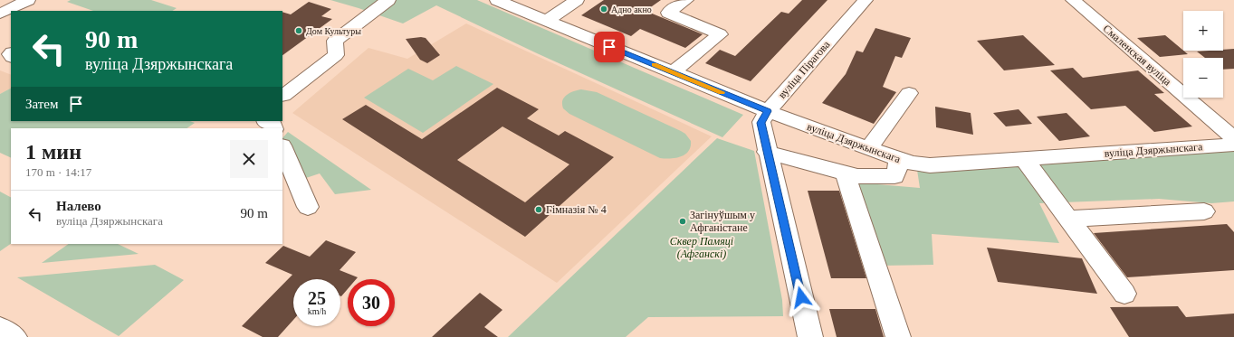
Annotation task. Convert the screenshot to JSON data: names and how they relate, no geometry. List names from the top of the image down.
{
  "streets": {
    "street": ["Смаленская вуліца", "вуліца Пірагова", "вуліца Дзяржынскага"]
  },
  "crossings": [
    ["вуліца Пірагова", "вуліца Дзяржынскага"]
  ],
  "parks": ["Сквер Памяці (Афганскі)"],
  "places": [
    "Адно акно",
    "Дом Культуры",
    "Гімназія № 4",
    "Загінуўшым у Афганістане"
  ],
  "page": {
    "map_buttons": ["+", "−"],
    "turn": ["90 m", "вуліца Дзяржынскага"],
    "then": "Затем",
    "heading": ["1 мин", "170 m · 14:17"],
    "list": [
      {
        "name": "Налево",
        "note": "вуліца Дзяржынскага",
        "value": "90 m"
      }
    ],
    "speed": "25 km/h",
    "limit": "30"
  }
}
